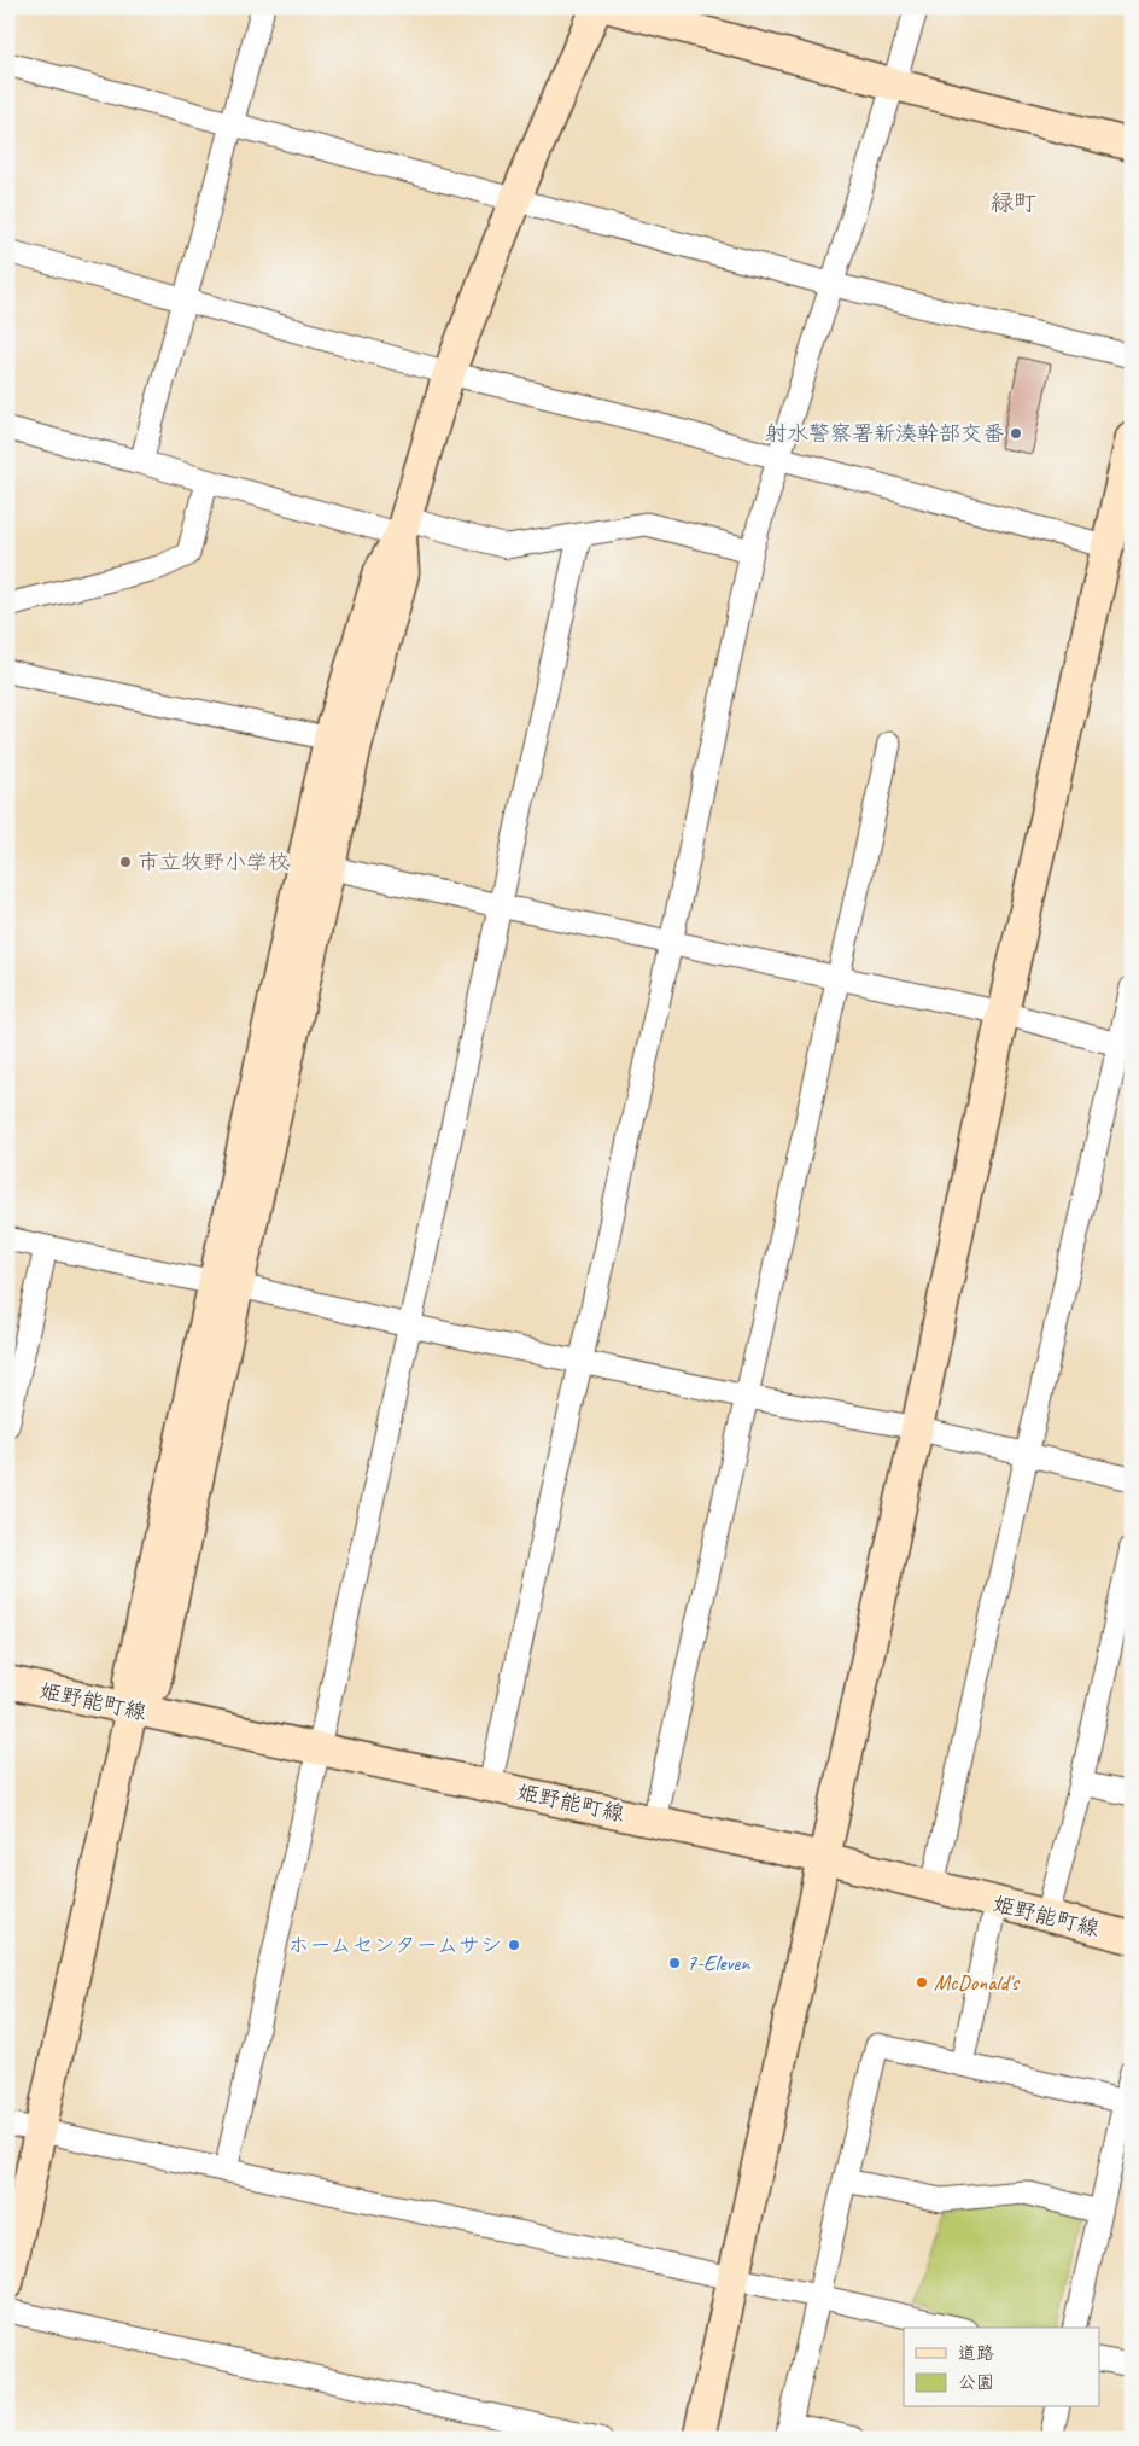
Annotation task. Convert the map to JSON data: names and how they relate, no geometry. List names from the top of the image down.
{
  "streets": {
    "street": ["姫野能町線"]
  },
  "districts": ["緑町"],
  "places": [
    "射水警察署新湊幹部交番",
    "市立牧野小学校",
    "ホームセンタームサシ",
    "7-Eleven",
    "McDonald's"
  ],
  "legend": ["道路", "公園"]
}
